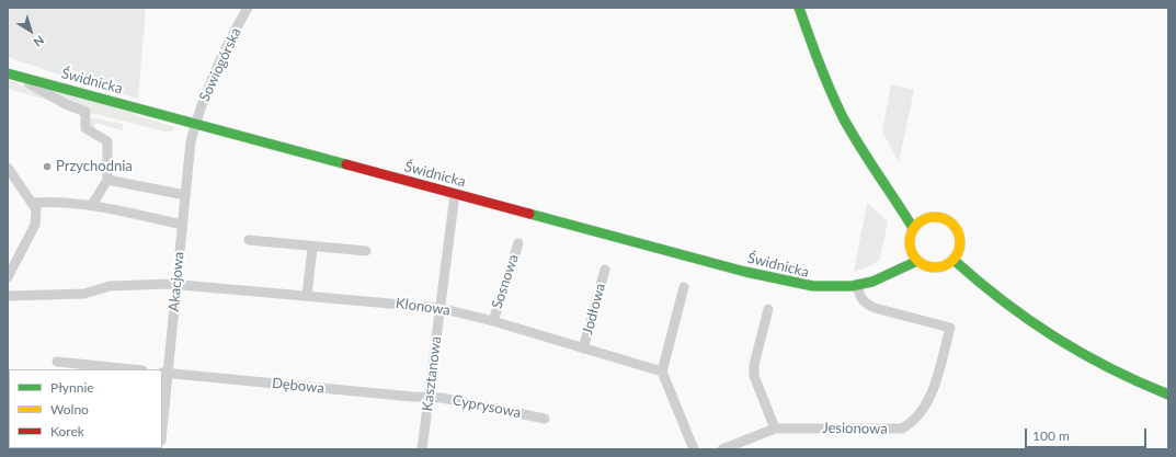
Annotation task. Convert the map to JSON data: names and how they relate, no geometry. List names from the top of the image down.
{
  "streets": {
    "street": [
      "Sowiogórska",
      "Świdnicka",
      "Akacjowa",
      "Sosnowa",
      "Klonowa",
      "Jodłowa",
      "Kasztanowa",
      "Dębowa",
      "Cyprysowa",
      "Jesionowa"
    ]
  },
  "crossings": [
    ["Sowiogórska", "Świdnicka"],
    ["Sowiogórska", "Akacjowa"],
    ["Świdnicka", "Akacjowa"],
    ["Świdnicka", "Kasztanowa"],
    ["Świdnicka", "Jesionowa"],
    ["Akacjowa", "Klonowa"],
    ["Akacjowa", "Dębowa"],
    ["Sosnowa", "Klonowa"],
    ["Klonowa", "Jodłowa"],
    ["Klonowa", "Kasztanowa"],
    ["Kasztanowa", "Dębowa"],
    ["Kasztanowa", "Cyprysowa"],
    ["Dębowa", "Cyprysowa"]
  ],
  "places": ["Przychodnia"],
  "legend": ["Płynnie", "Wolno", "Korek"],
  "scale_bar": "100 m",
  "north": "bottom right"
}
